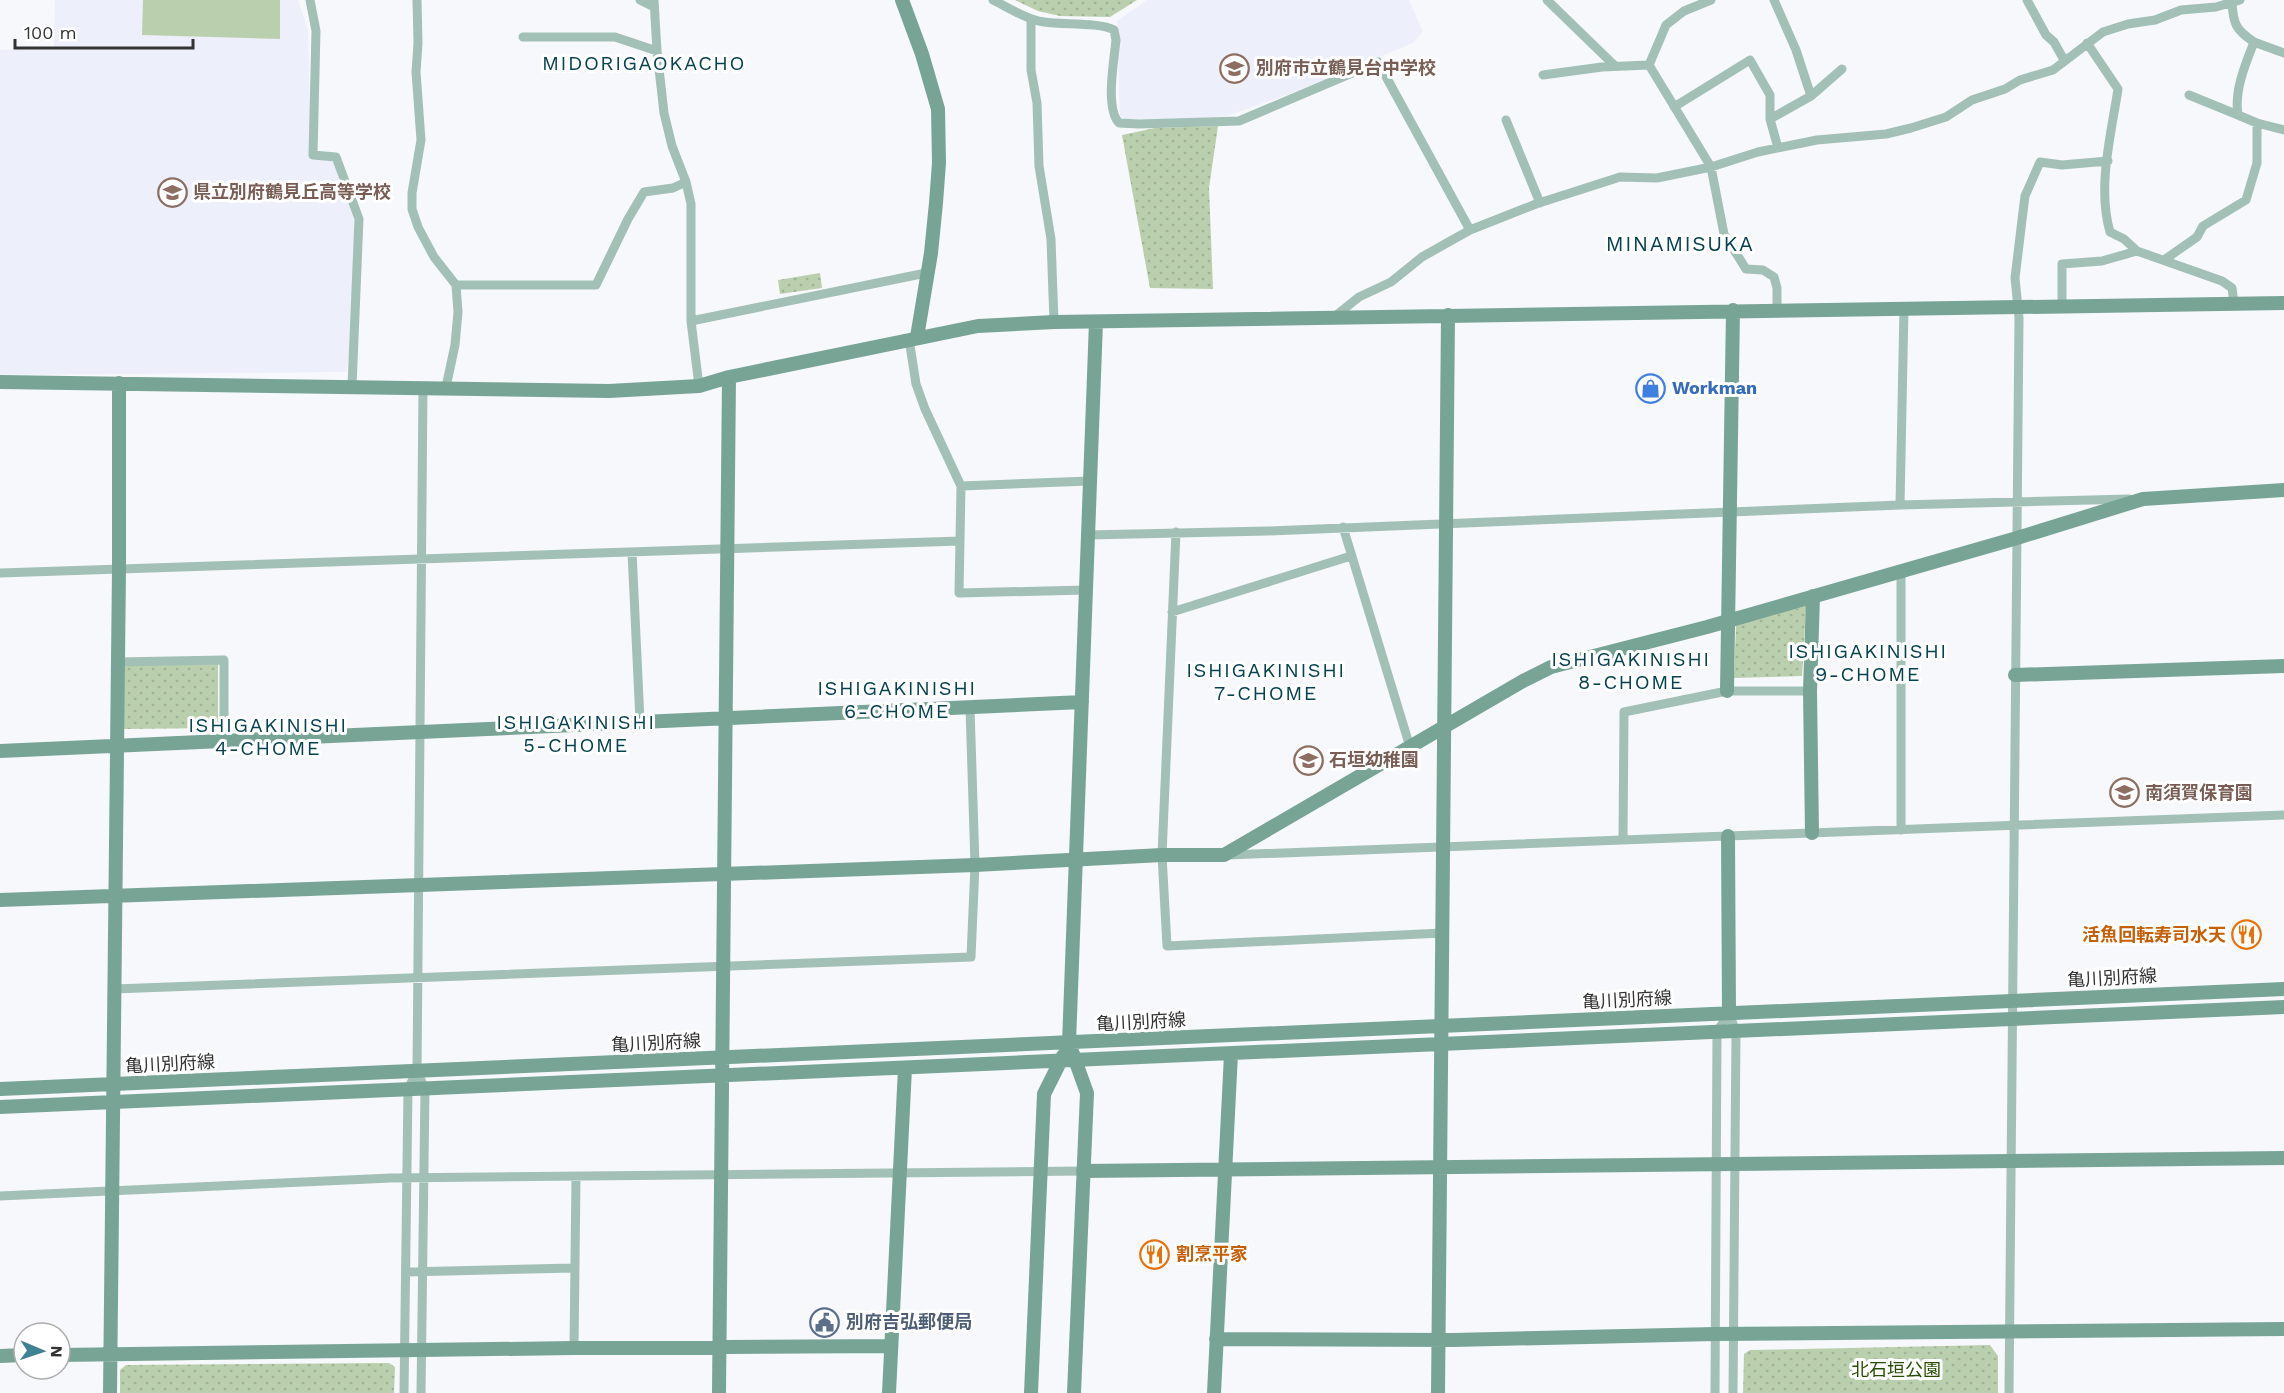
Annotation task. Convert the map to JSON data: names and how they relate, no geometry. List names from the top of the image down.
{
  "streets": {
    "street": ["亀川別府線"]
  },
  "districts": [
    "MIDORIGAOKACHO",
    "MINAMISUKA",
    "ISHIGAKINISHI 9-CHOME",
    "ISHIGAKINISHI 8-CHOME",
    "ISHIGAKINISHI 7-CHOME",
    "ISHIGAKINISHI 6-CHOME",
    "ISHIGAKINISHI 5-CHOME",
    "ISHIGAKINISHI 4-CHOME"
  ],
  "parks": ["北石垣公園"],
  "places": {
    "school or university": [
      "別府市立鶴見台中学校",
      "県立別府鶴見丘高等学校",
      "石垣幼稚園",
      "南須賀保育園"
    ],
    "shop": ["Workman"],
    "restaurant": ["活魚回転寿司水天", "割烹平家"],
    "public building": ["別府吉弘郵便局"]
  },
  "scale_bar": "100 m",
  "north": "right"
}
